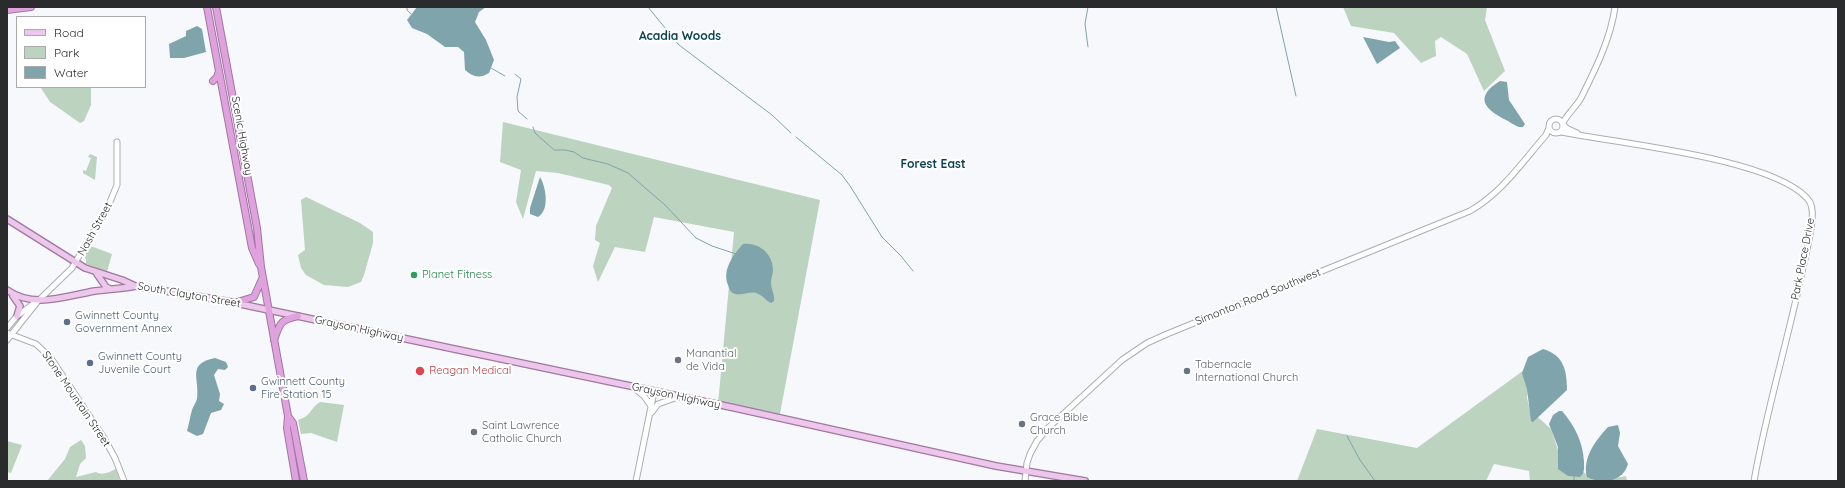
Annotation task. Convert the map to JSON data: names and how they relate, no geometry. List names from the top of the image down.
{
  "streets": {
    "highway": ["Scenic Highway"],
    "main road": ["South Clayton Street", "Grayson Highway"],
    "street": [
      "Nash Street",
      "Park Place Drive",
      "Simonton Road Southwest",
      "Stone Mountain Street"
    ]
  },
  "crossings": [
    ["Scenic Highway", "South Clayton Street"],
    ["Scenic Highway", "Grayson Highway"],
    ["Nash Street", "South Clayton Street"],
    ["Nash Street", "Stone Mountain Street"],
    ["Park Place Drive", "Simonton Road Southwest"],
    ["South Clayton Street", "Grayson Highway"],
    ["Simonton Road Southwest", "Grayson Highway"]
  ],
  "districts": ["Acadia Woods", "Forest East"],
  "places": [
    "Planet Fitness",
    "Gwinnett County Government Annex",
    "Manantial de Vida",
    "Gwinnett County Juvenile Court",
    "Reagan Medical",
    "Tabernacle International Church",
    "Gwinnett County Fire Station 15",
    "Grace Bible Church",
    "Saint Lawrence Catholic Church"
  ],
  "legend": ["Road", "Park", "Water"]
}
